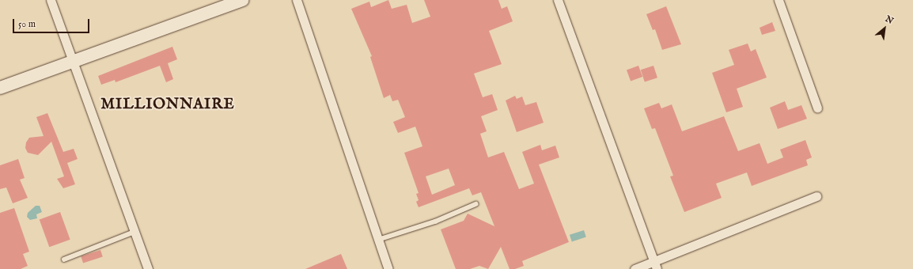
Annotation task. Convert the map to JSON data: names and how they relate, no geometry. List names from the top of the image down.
{
  "districts": ["MILLIONNAIRE"],
  "scale_bar": "50 m",
  "north": "top right"
}
